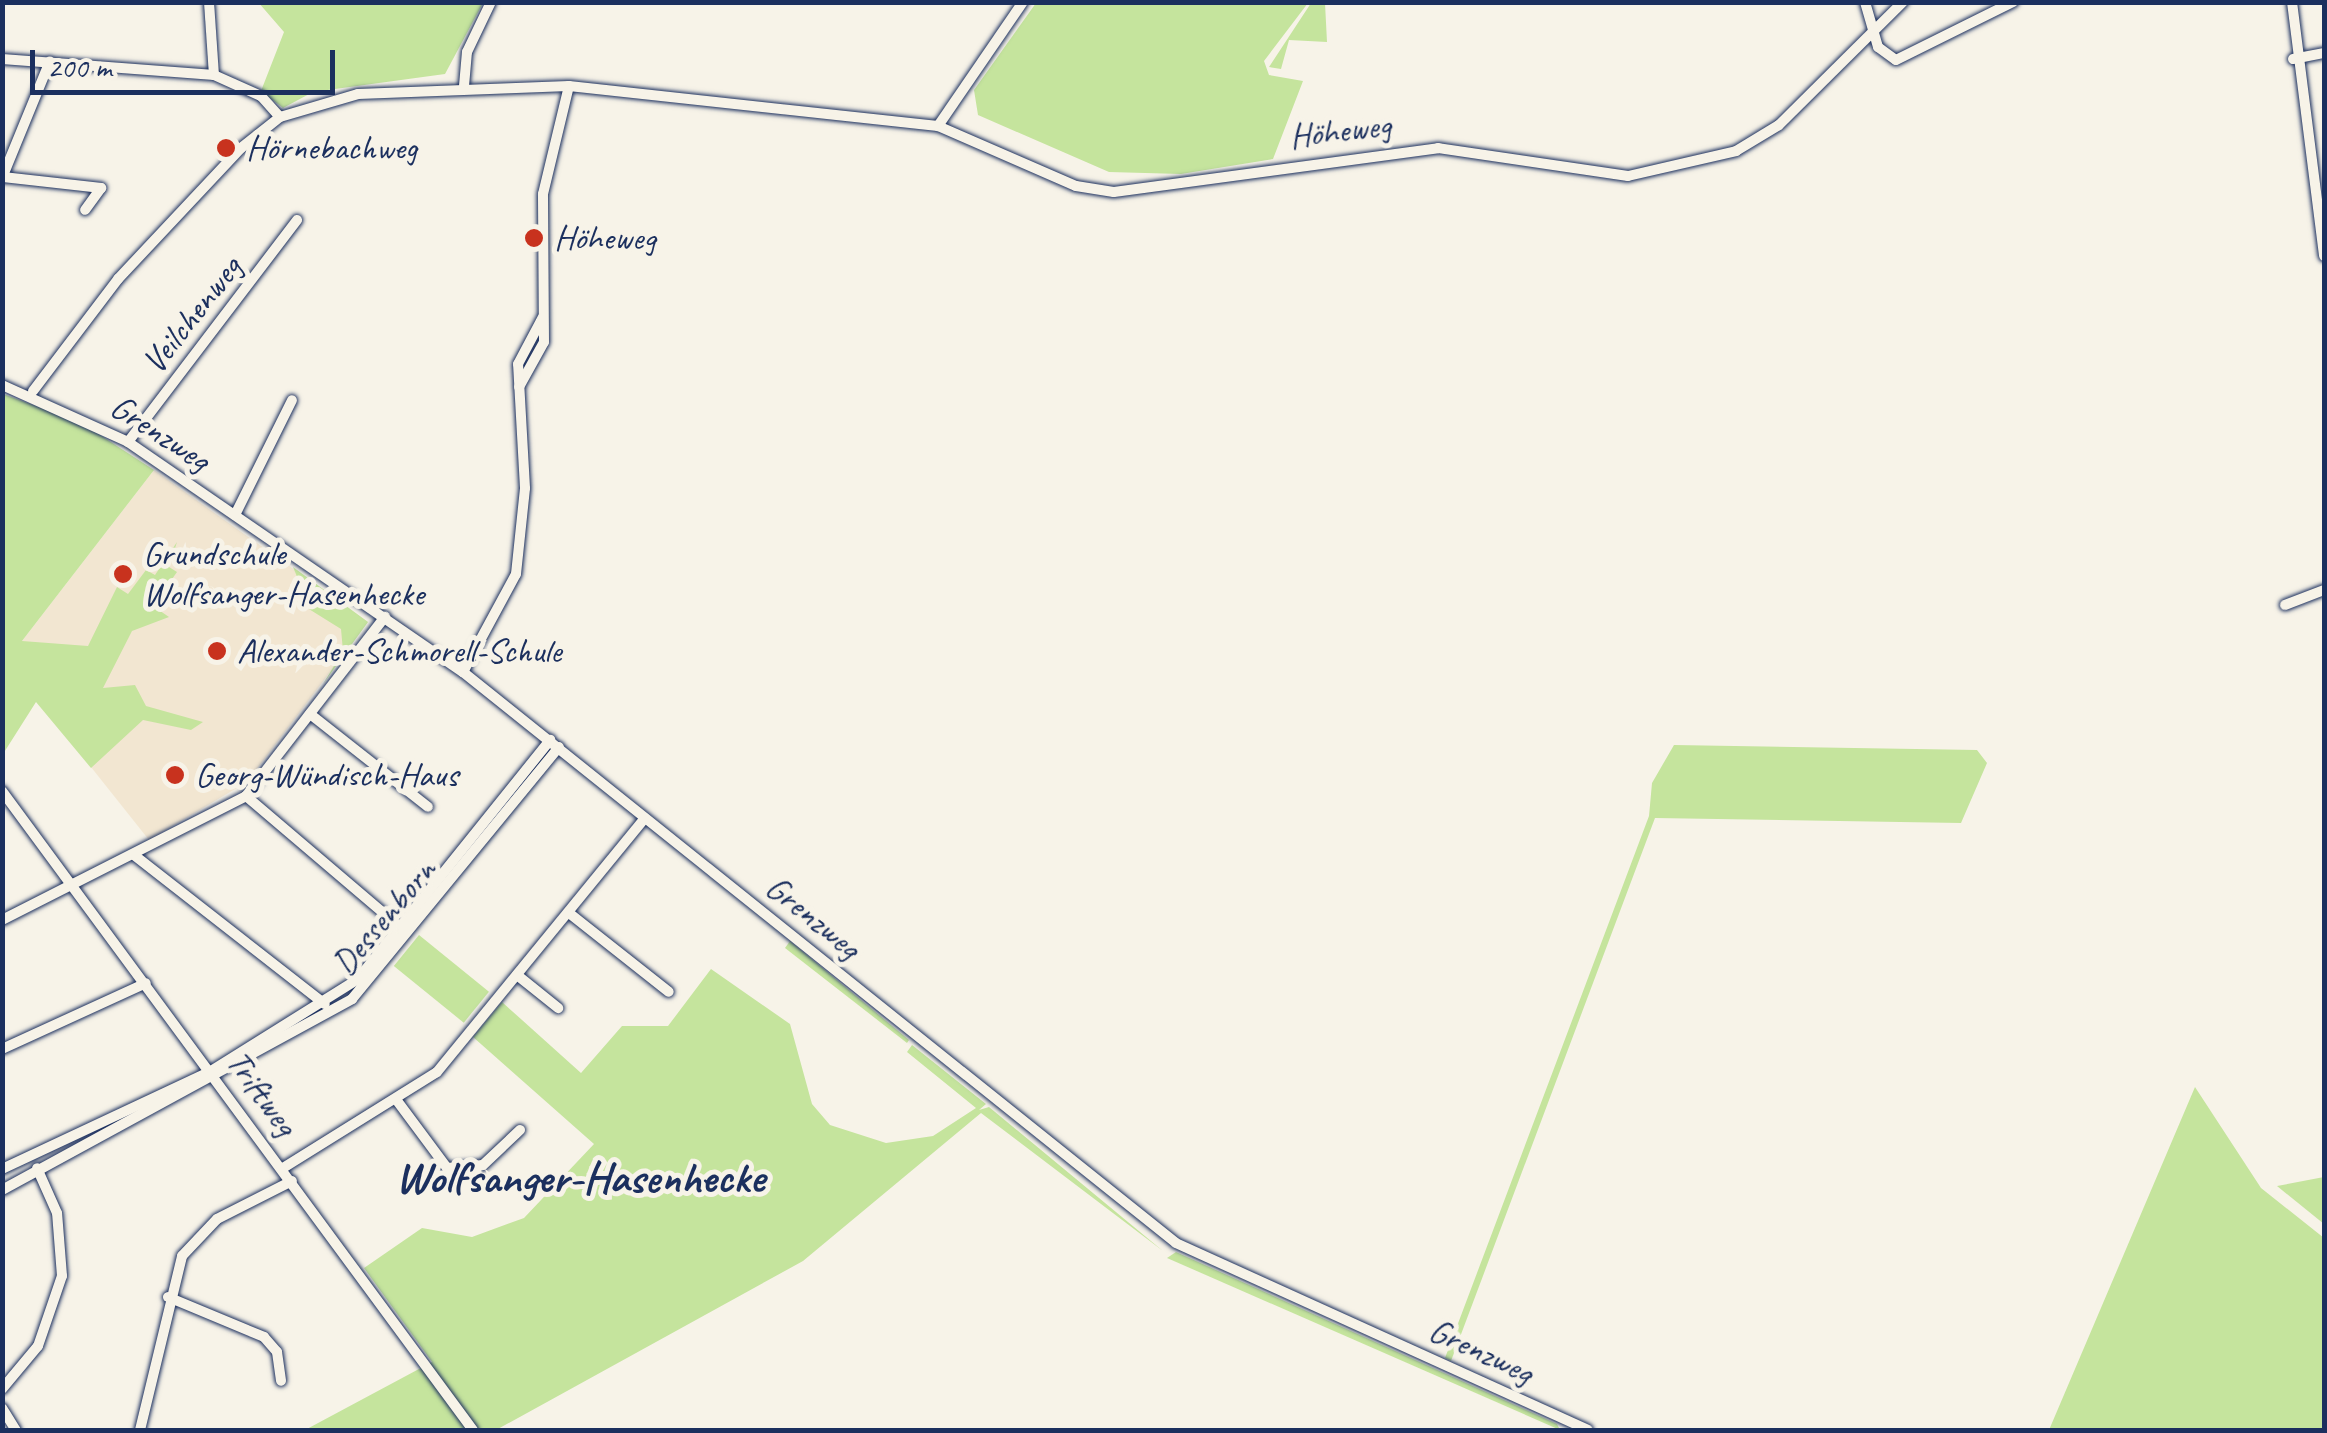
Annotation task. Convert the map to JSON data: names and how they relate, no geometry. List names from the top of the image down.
{
  "streets": {
    "street": [
      "Höheweg",
      "Veilchenweg",
      "Grenzweg",
      "Dessenborn",
      "Triftweg"
    ]
  },
  "crossings": [
    ["Höheweg", "Grenzweg"],
    ["Veilchenweg", "Grenzweg"],
    ["Grenzweg", "Dessenborn"],
    ["Dessenborn", "Triftweg"]
  ],
  "districts": ["Wolfsanger-Hasenhecke"],
  "places": [
    "Hörnebachweg",
    "Höheweg",
    "Grundschule Wolfsanger-Hasenhecke",
    "Alexander-Schmorell-Schule",
    "Georg-Wündisch-Haus"
  ],
  "scale_bar": "200 m"
}
